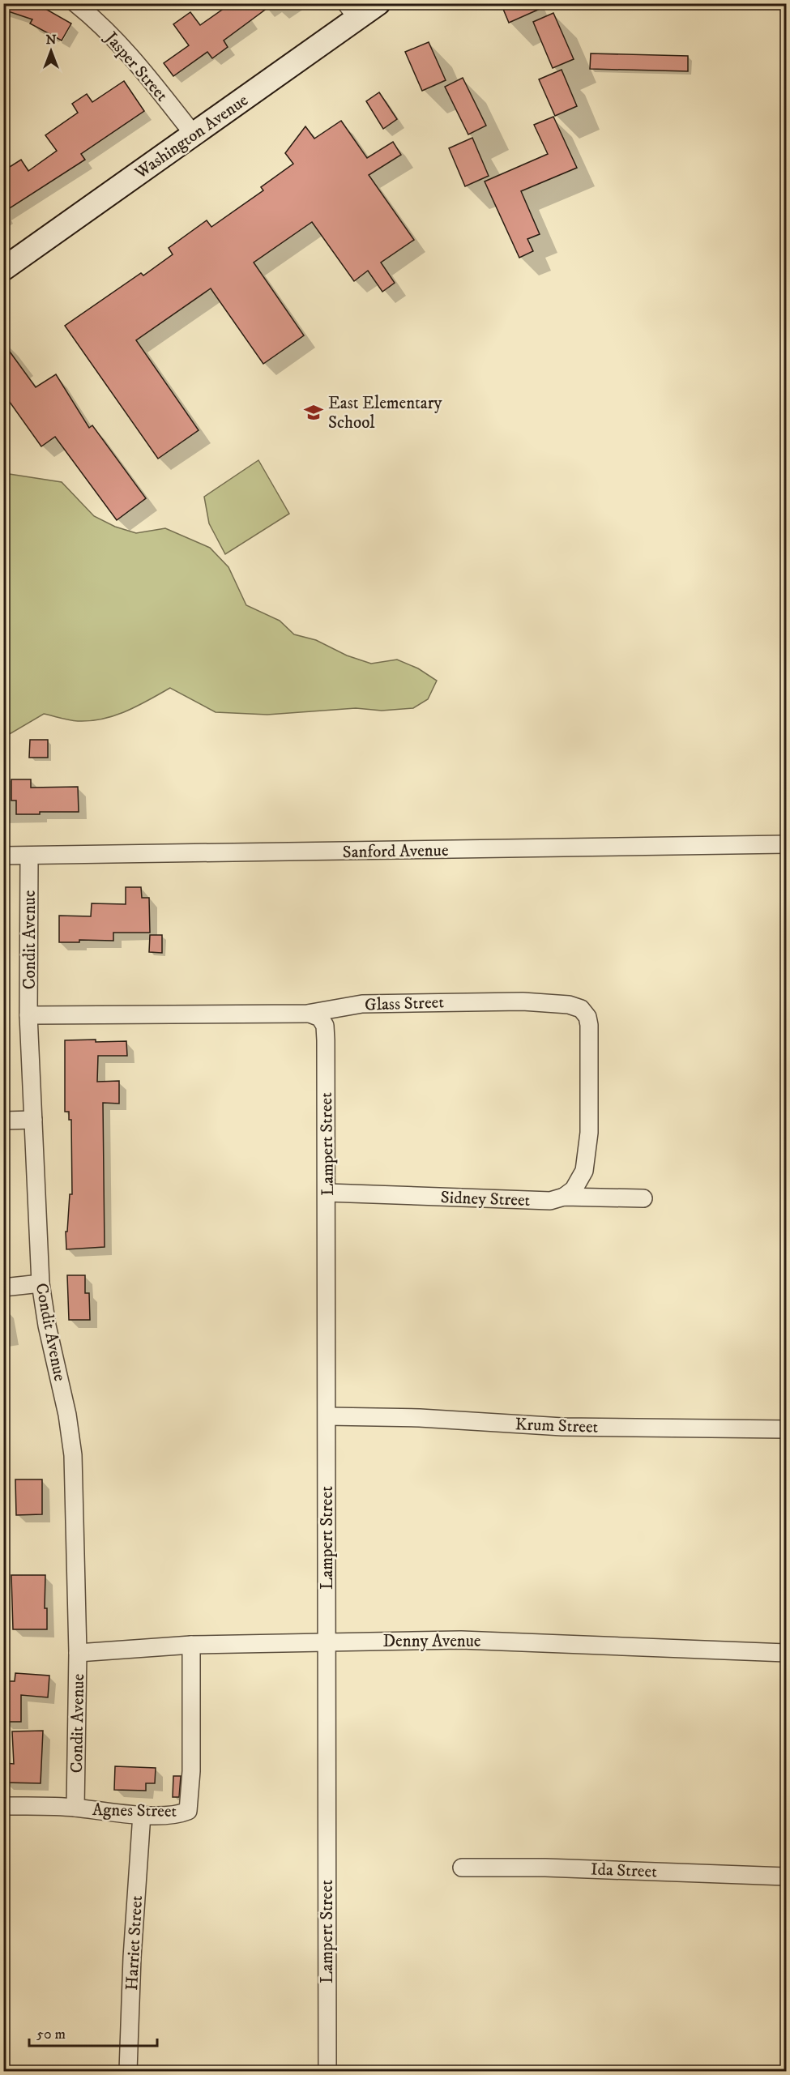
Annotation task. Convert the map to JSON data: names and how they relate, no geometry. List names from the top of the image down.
{
  "streets": {
    "main road": ["Washington Avenue"],
    "street": [
      "Jasper Street",
      "Sanford Avenue",
      "Condit Avenue",
      "Glass Street",
      "Lampert Street",
      "Sidney Street",
      "Krum Street",
      "Denny Avenue",
      "Agnes Street",
      "Ida Street",
      "Harriet Street"
    ]
  },
  "crossings": [
    ["Jasper Street", "Washington Avenue"],
    ["Sanford Avenue", "Condit Avenue"],
    ["Condit Avenue", "Glass Street"],
    ["Condit Avenue", "Denny Avenue"],
    ["Condit Avenue", "Agnes Street"],
    ["Glass Street", "Lampert Street"],
    ["Glass Street", "Sidney Street"],
    ["Lampert Street", "Sidney Street"],
    ["Lampert Street", "Krum Street"],
    ["Lampert Street", "Denny Avenue"],
    ["Denny Avenue", "Agnes Street"],
    ["Agnes Street", "Harriet Street"]
  ],
  "places": {
    "school or university": ["East Elementary School"]
  },
  "scale_bar": "50 m",
  "north": "top"
}
